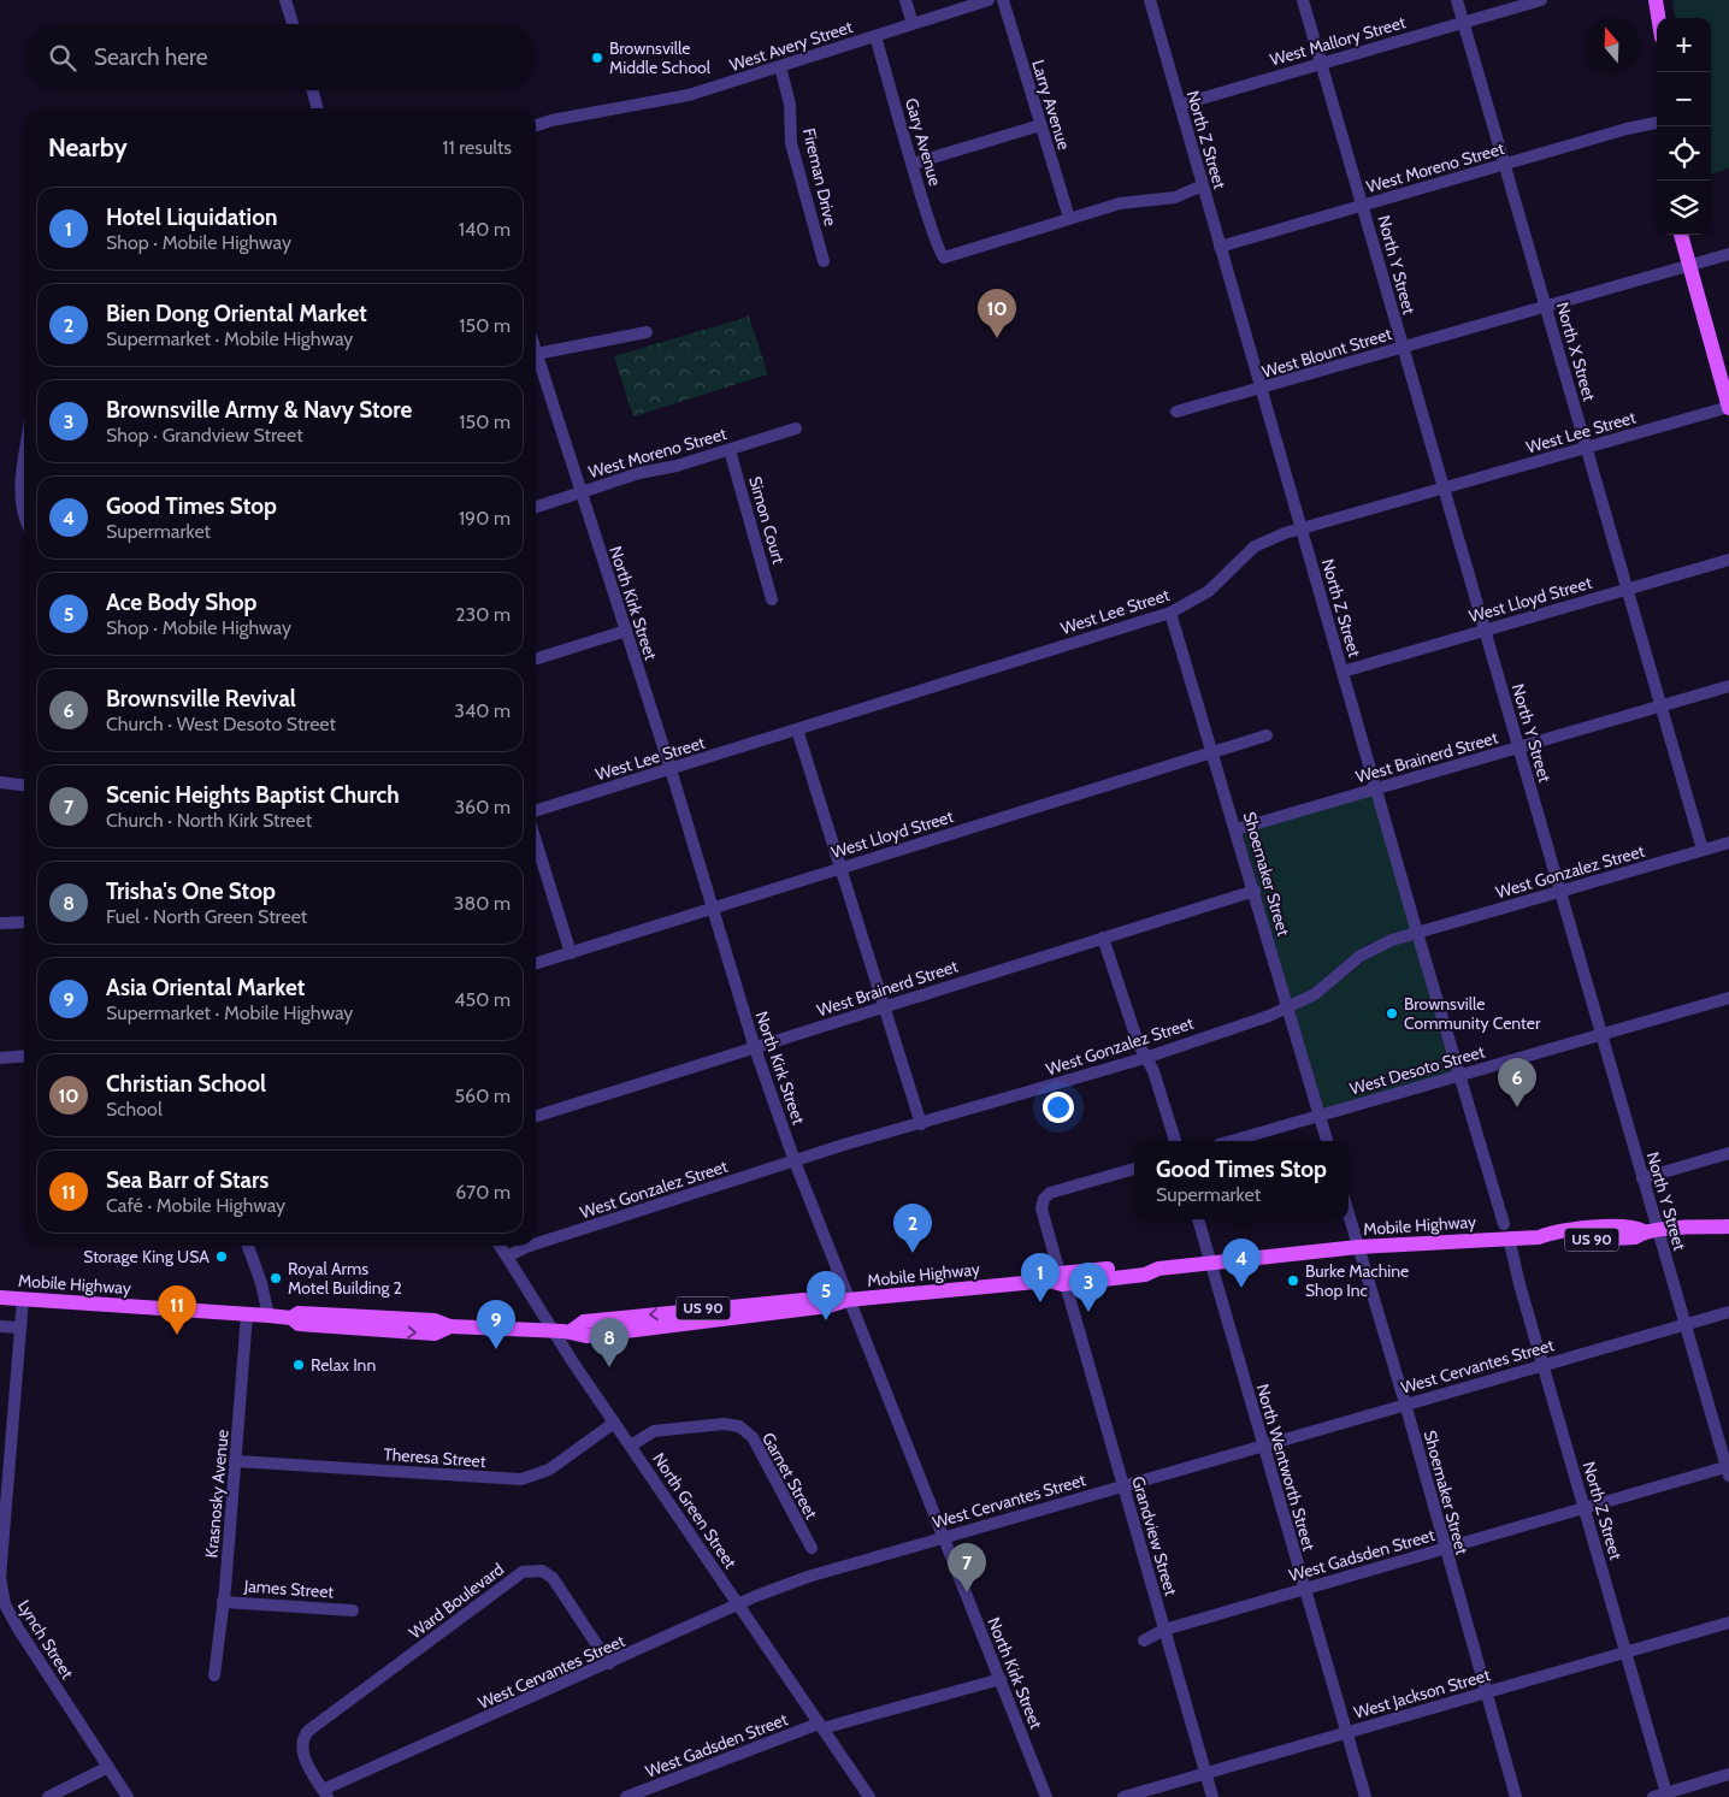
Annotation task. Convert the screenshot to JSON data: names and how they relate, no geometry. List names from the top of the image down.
{
  "streets": {
    "main road": ["Mobile Highway", "US 90"],
    "street": [
      "West Mallory Street",
      "West Avery Street",
      "Larry Avenue",
      "North Z Street",
      "Gary Avenue",
      "West Moreno Street",
      "Fireman Drive",
      "North Y Street",
      "North X Street",
      "West Blount Street",
      "West Lee Street",
      "Simon Court",
      "West Lloyd Street",
      "North Kirk Street",
      "West Brainerd Street",
      "West Gonzalez Street",
      "Shoemaker Street",
      "West Desoto Street",
      "West Cervantes Street",
      "Theresa Street",
      "North Wentworth Street",
      "Garnet Street",
      "Krasnosky Avenue",
      "North Green Street",
      "Grandview Street",
      "West Gadsden Street",
      "James Street",
      "Ward Boulevard",
      "Lynch Street",
      "West Jackson Street"
    ]
  },
  "crossings": [
    ["West Mallory Street", "North Z Street"],
    ["West Mallory Street", "North Y Street"],
    ["West Mallory Street", "North X Street"],
    ["West Avery Street", "Gary Avenue"],
    ["West Avery Street", "Fireman Drive"],
    ["Larry Avenue", "Gary Avenue"],
    ["North Z Street", "West Moreno Street"],
    ["North Z Street", "West Blount Street"],
    ["North Z Street", "West Lee Street"],
    ["North Z Street", "West Lloyd Street"],
    ["North Z Street", "West Brainerd Street"],
    ["North Z Street", "West Gonzalez Street"],
    ["North Z Street", "West Desoto Street"],
    ["North Z Street", "Mobile Highway"],
    ["North Z Street", "West Cervantes Street"],
    ["North Z Street", "West Gadsden Street"],
    ["North Z Street", "West Jackson Street"],
    ["West Moreno Street", "North Y Street"],
    ["West Moreno Street", "North X Street"],
    ["West Moreno Street", "Simon Court"],
    ["West Moreno Street", "North Kirk Street"],
    ["North Y Street", "West Blount Street"],
    ["North Y Street", "West Lee Street"],
    ["North Y Street", "West Lloyd Street"],
    ["North Y Street", "West Brainerd Street"],
    ["North Y Street", "West Gonzalez Street"],
    ["North Y Street", "West Desoto Street"],
    ["North Y Street", "Mobile Highway"],
    ["North Y Street", "West Cervantes Street"],
    ["North Y Street", "West Gadsden Street"],
    ["North X Street", "West Blount Street"],
    ["North X Street", "West Lee Street"],
    ["North X Street", "West Lloyd Street"],
    ["North X Street", "West Brainerd Street"],
    ["North X Street", "West Gonzalez Street"],
    ["West Lee Street", "North Kirk Street"],
    ["West Lee Street", "Shoemaker Street"],
    ["West Lloyd Street", "North Kirk Street"],
    ["West Lloyd Street", "Shoemaker Street"],
    ["North Kirk Street", "West Brainerd Street"],
    ["North Kirk Street", "West Gonzalez Street"],
    ["North Kirk Street", "Mobile Highway"],
    ["North Kirk Street", "West Cervantes Street"],
    ["North Kirk Street", "West Gadsden Street"],
    ["West Brainerd Street", "Shoemaker Street"],
    ["West Gonzalez Street", "Shoemaker Street"],
    ["West Gonzalez Street", "North Green Street"],
    ["Shoemaker Street", "West Desoto Street"],
    ["Shoemaker Street", "Mobile Highway"],
    ["Shoemaker Street", "West Cervantes Street"],
    ["Shoemaker Street", "West Gadsden Street"],
    ["Shoemaker Street", "West Jackson Street"],
    ["Mobile Highway", "North Wentworth Street"],
    ["Mobile Highway", "Krasnosky Avenue"],
    ["Mobile Highway", "North Green Street"],
    ["Mobile Highway", "Grandview Street"],
    ["Mobile Highway", "Lynch Street"],
    ["West Cervantes Street", "North Wentworth Street"],
    ["West Cervantes Street", "North Green Street"],
    ["West Cervantes Street", "Grandview Street"],
    ["West Cervantes Street", "Ward Boulevard"],
    ["Theresa Street", "Krasnosky Avenue"],
    ["Theresa Street", "North Green Street"],
    ["North Wentworth Street", "West Gadsden Street"],
    ["North Wentworth Street", "West Jackson Street"],
    ["Garnet Street", "North Green Street"],
    ["Krasnosky Avenue", "James Street"],
    ["North Green Street", "West Gadsden Street"],
    ["Grandview Street", "West Gadsden Street"],
    ["Grandview Street", "West Jackson Street"]
  ],
  "places": [
    "Brownsville Middle School",
    "Brownsville Community Center",
    "Storage King USA",
    "Royal Arms Motel Building 2",
    "Burke Machine Shop Inc",
    "Relax Inn"
  ],
  "north": "top",
  "page": {
    "map_buttons": ["+", "−"],
    "search": "Search here",
    "heading": ["Nearby", "11 results"],
    "list": [
      {
        "mark": "1",
        "name": "Hotel Liquidation",
        "note": "Shop · Mobile Highway",
        "value": "140 m"
      },
      {
        "mark": "2",
        "name": "Bien Dong Oriental Market",
        "note": "Supermarket · Mobile Highway",
        "value": "150 m"
      },
      {
        "mark": "3",
        "name": "Brownsville Army & Navy Store",
        "note": "Shop · Grandview Street",
        "value": "150 m"
      },
      {
        "mark": "4",
        "name": "Good Times Stop",
        "note": "Supermarket",
        "value": "190 m"
      },
      {
        "mark": "5",
        "name": "Ace Body Shop",
        "note": "Shop · Mobile Highway",
        "value": "230 m"
      },
      {
        "mark": "6",
        "name": "Brownsville Revival",
        "note": "Church · West Desoto Street",
        "value": "340 m"
      },
      {
        "mark": "7",
        "name": "Scenic Heights Baptist Church",
        "note": "Church · North Kirk Street",
        "value": "360 m"
      },
      {
        "mark": "8",
        "name": "Trisha's One Stop",
        "note": "Fuel · North Green Street",
        "value": "380 m"
      },
      {
        "mark": "9",
        "name": "Asia Oriental Market",
        "note": "Supermarket · Mobile Highway",
        "value": "450 m"
      },
      {
        "mark": "10",
        "name": "Christian School",
        "note": "School",
        "value": "560 m"
      },
      {
        "mark": "11",
        "name": "Sea Barr of Stars",
        "note": "Café · Mobile Highway",
        "value": "670 m"
      }
    ],
    "pins": [
      "10",
      "6",
      "2",
      "4",
      "1",
      "3",
      "5",
      "11",
      "9",
      "8",
      "7"
    ],
    "popup": ["Good Times Stop", "Supermarket"]
  }
}
